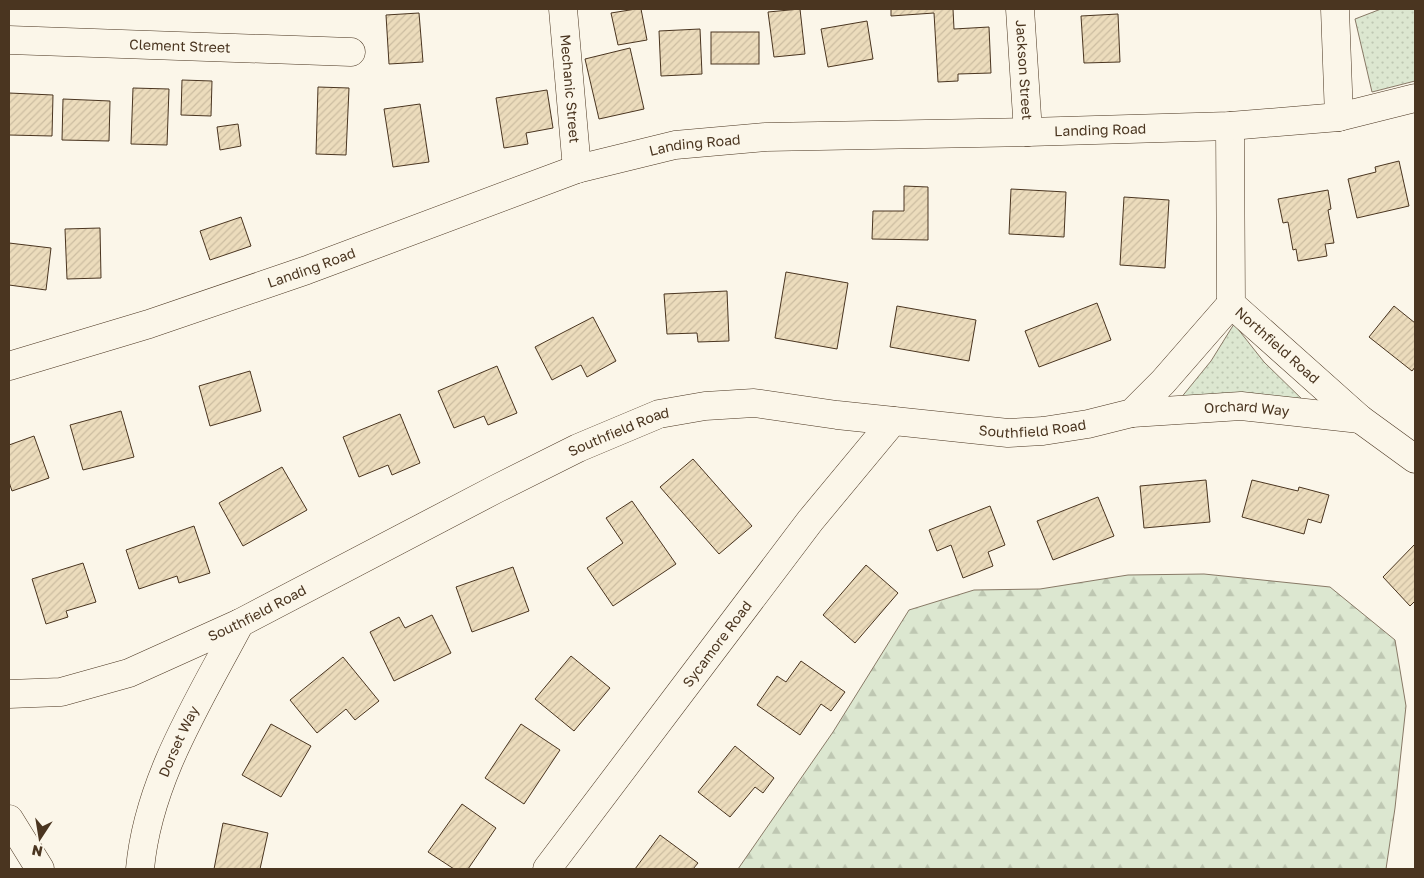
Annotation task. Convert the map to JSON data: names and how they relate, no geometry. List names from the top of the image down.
{
  "streets": {
    "street": [
      "Clement Street",
      "Jackson Street",
      "Mechanic Street",
      "Landing Road",
      "Northfield Road",
      "Orchard Way",
      "Southfield Road",
      "Sycamore Road",
      "Dorset Way"
    ]
  },
  "crossings": [
    ["Jackson Street", "Landing Road"],
    ["Mechanic Street", "Landing Road"],
    ["Landing Road", "Northfield Road"],
    ["Northfield Road", "Orchard Way"],
    ["Orchard Way", "Southfield Road"],
    ["Southfield Road", "Sycamore Road"],
    ["Southfield Road", "Dorset Way"]
  ],
  "north": "bottom"
}
